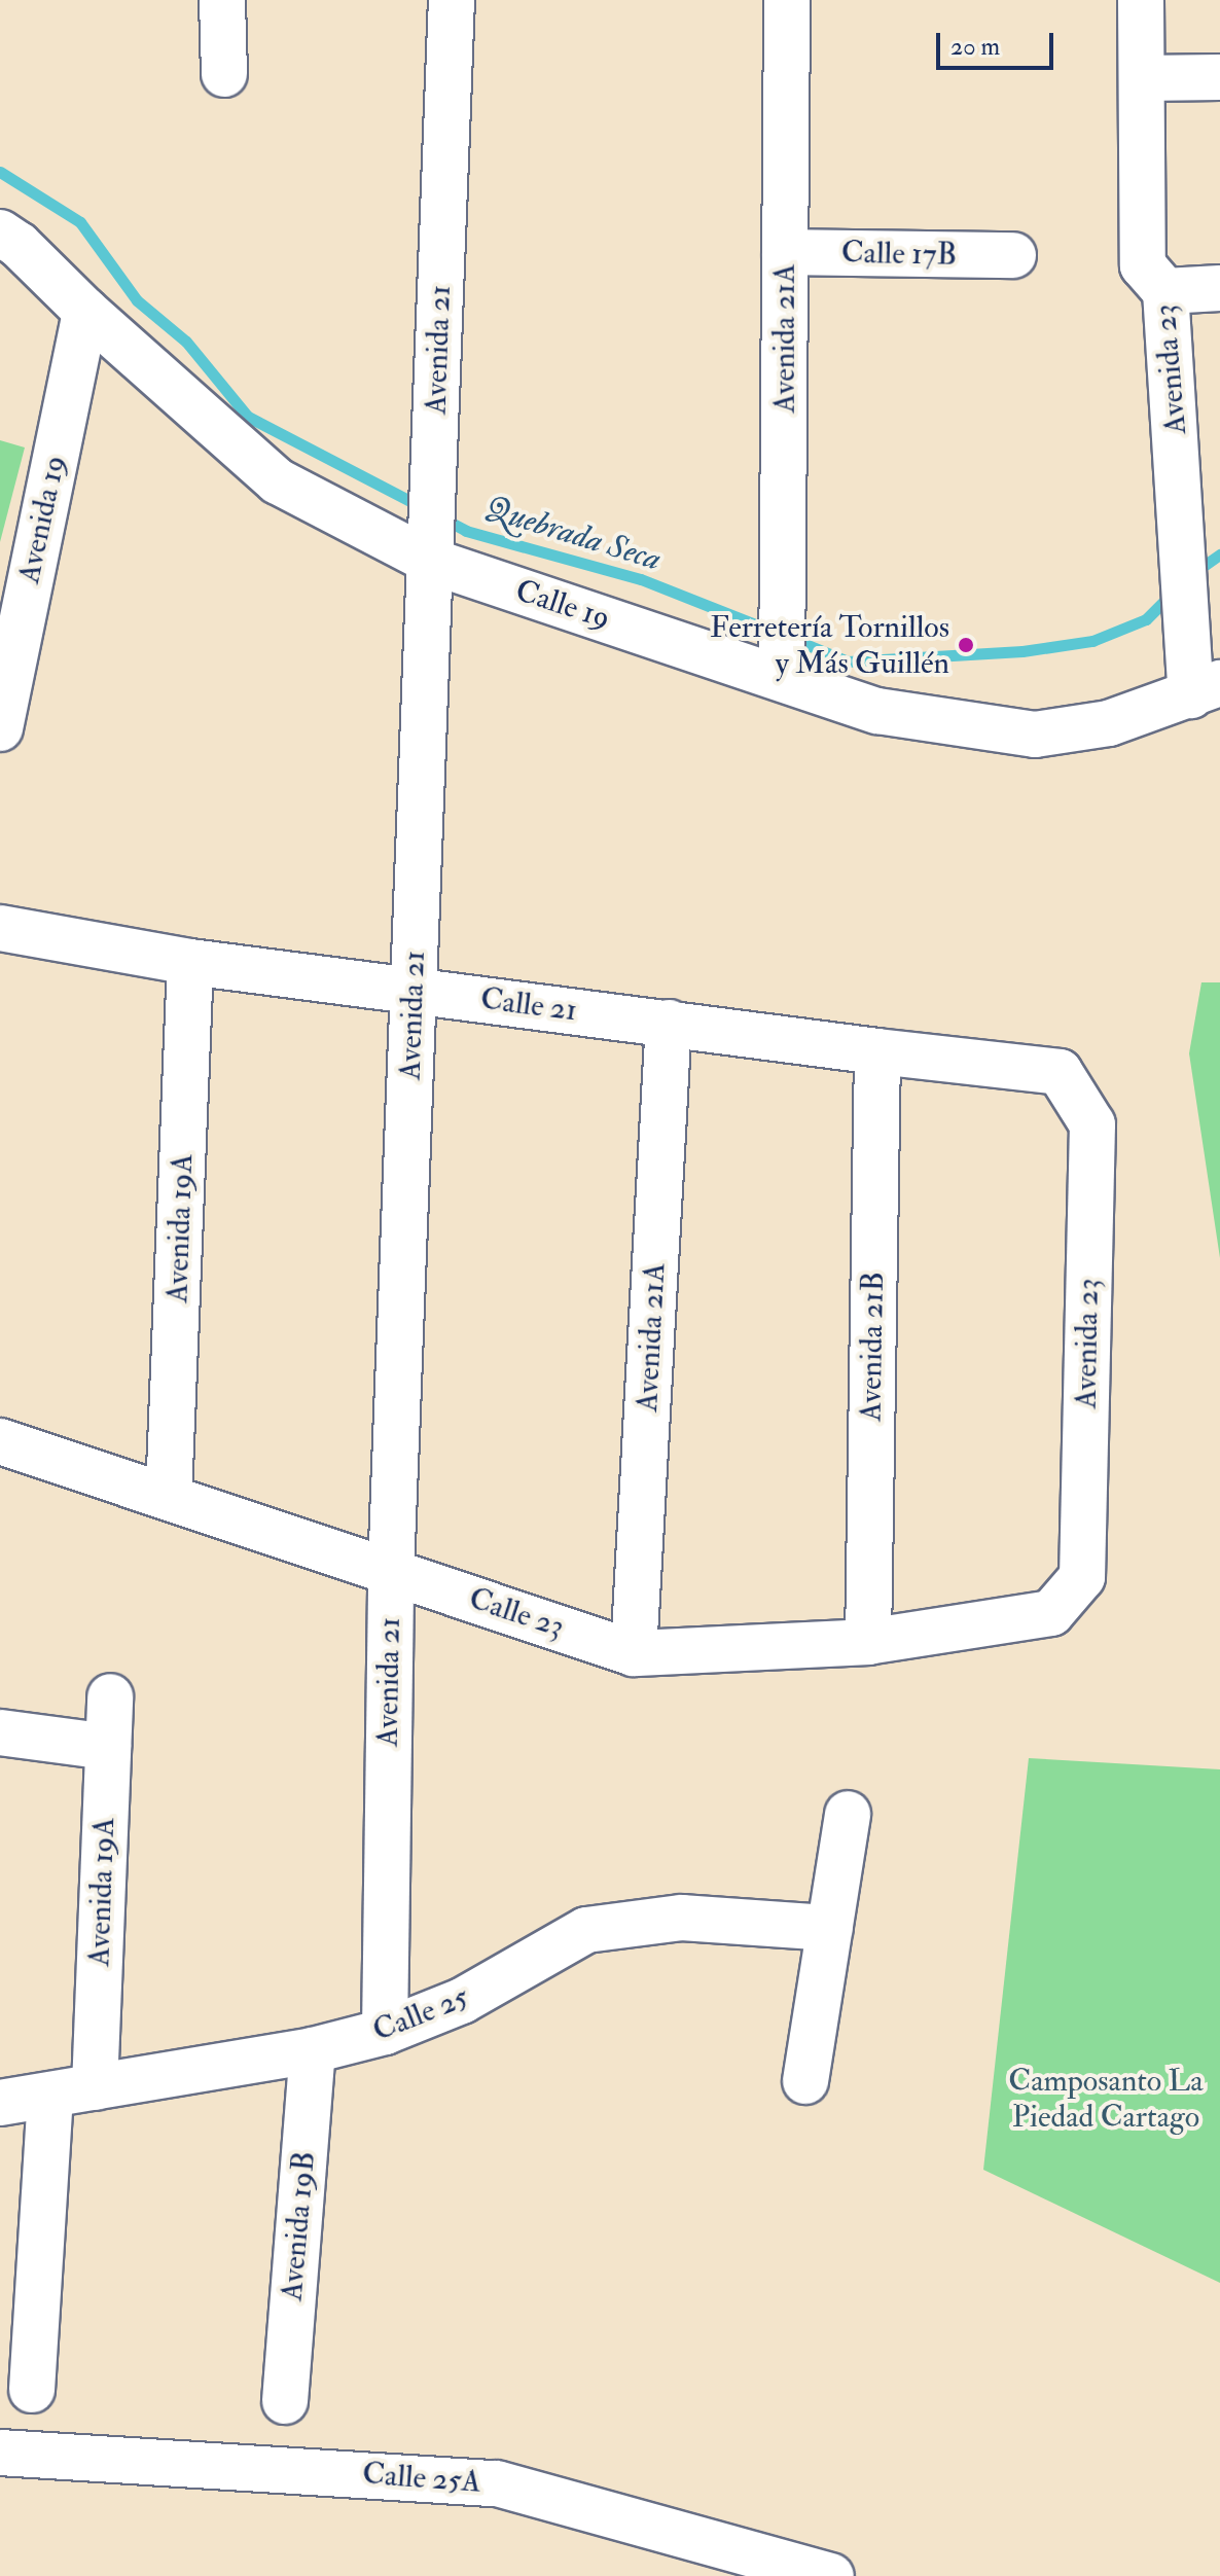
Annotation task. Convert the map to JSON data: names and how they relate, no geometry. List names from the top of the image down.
{
  "streets": {
    "street": [
      "Calle 17B",
      "Avenida 21A",
      "Avenida 21",
      "Avenida 23",
      "Avenida 19",
      "Calle 19",
      "Calle 21",
      "Avenida 19A",
      "Avenida 21B",
      "Calle 23",
      "Calle 25",
      "Avenida 19B",
      "Calle 25A"
    ]
  },
  "crossings": [
    ["Calle 17B", "Avenida 21A"],
    ["Avenida 21A", "Calle 19"],
    ["Avenida 21A", "Calle 21"],
    ["Avenida 21A", "Calle 23"],
    ["Avenida 21", "Calle 19"],
    ["Avenida 21", "Calle 21"],
    ["Avenida 21", "Calle 23"],
    ["Avenida 21", "Calle 25"],
    ["Avenida 23", "Calle 19"],
    ["Avenida 23", "Calle 21"],
    ["Avenida 23", "Calle 23"],
    ["Avenida 19", "Calle 19"],
    ["Calle 21", "Avenida 19A"],
    ["Calle 21", "Avenida 21B"],
    ["Avenida 19A", "Calle 23"],
    ["Avenida 19A", "Calle 25"],
    ["Avenida 21B", "Calle 23"],
    ["Calle 25", "Avenida 19B"]
  ],
  "water": ["Quebrada Seca"],
  "parks": ["Camposanto La Piedad Cartago"],
  "places": ["Ferretería Tornillos y Más Guillén"],
  "scale_bar": "20 m"
}
